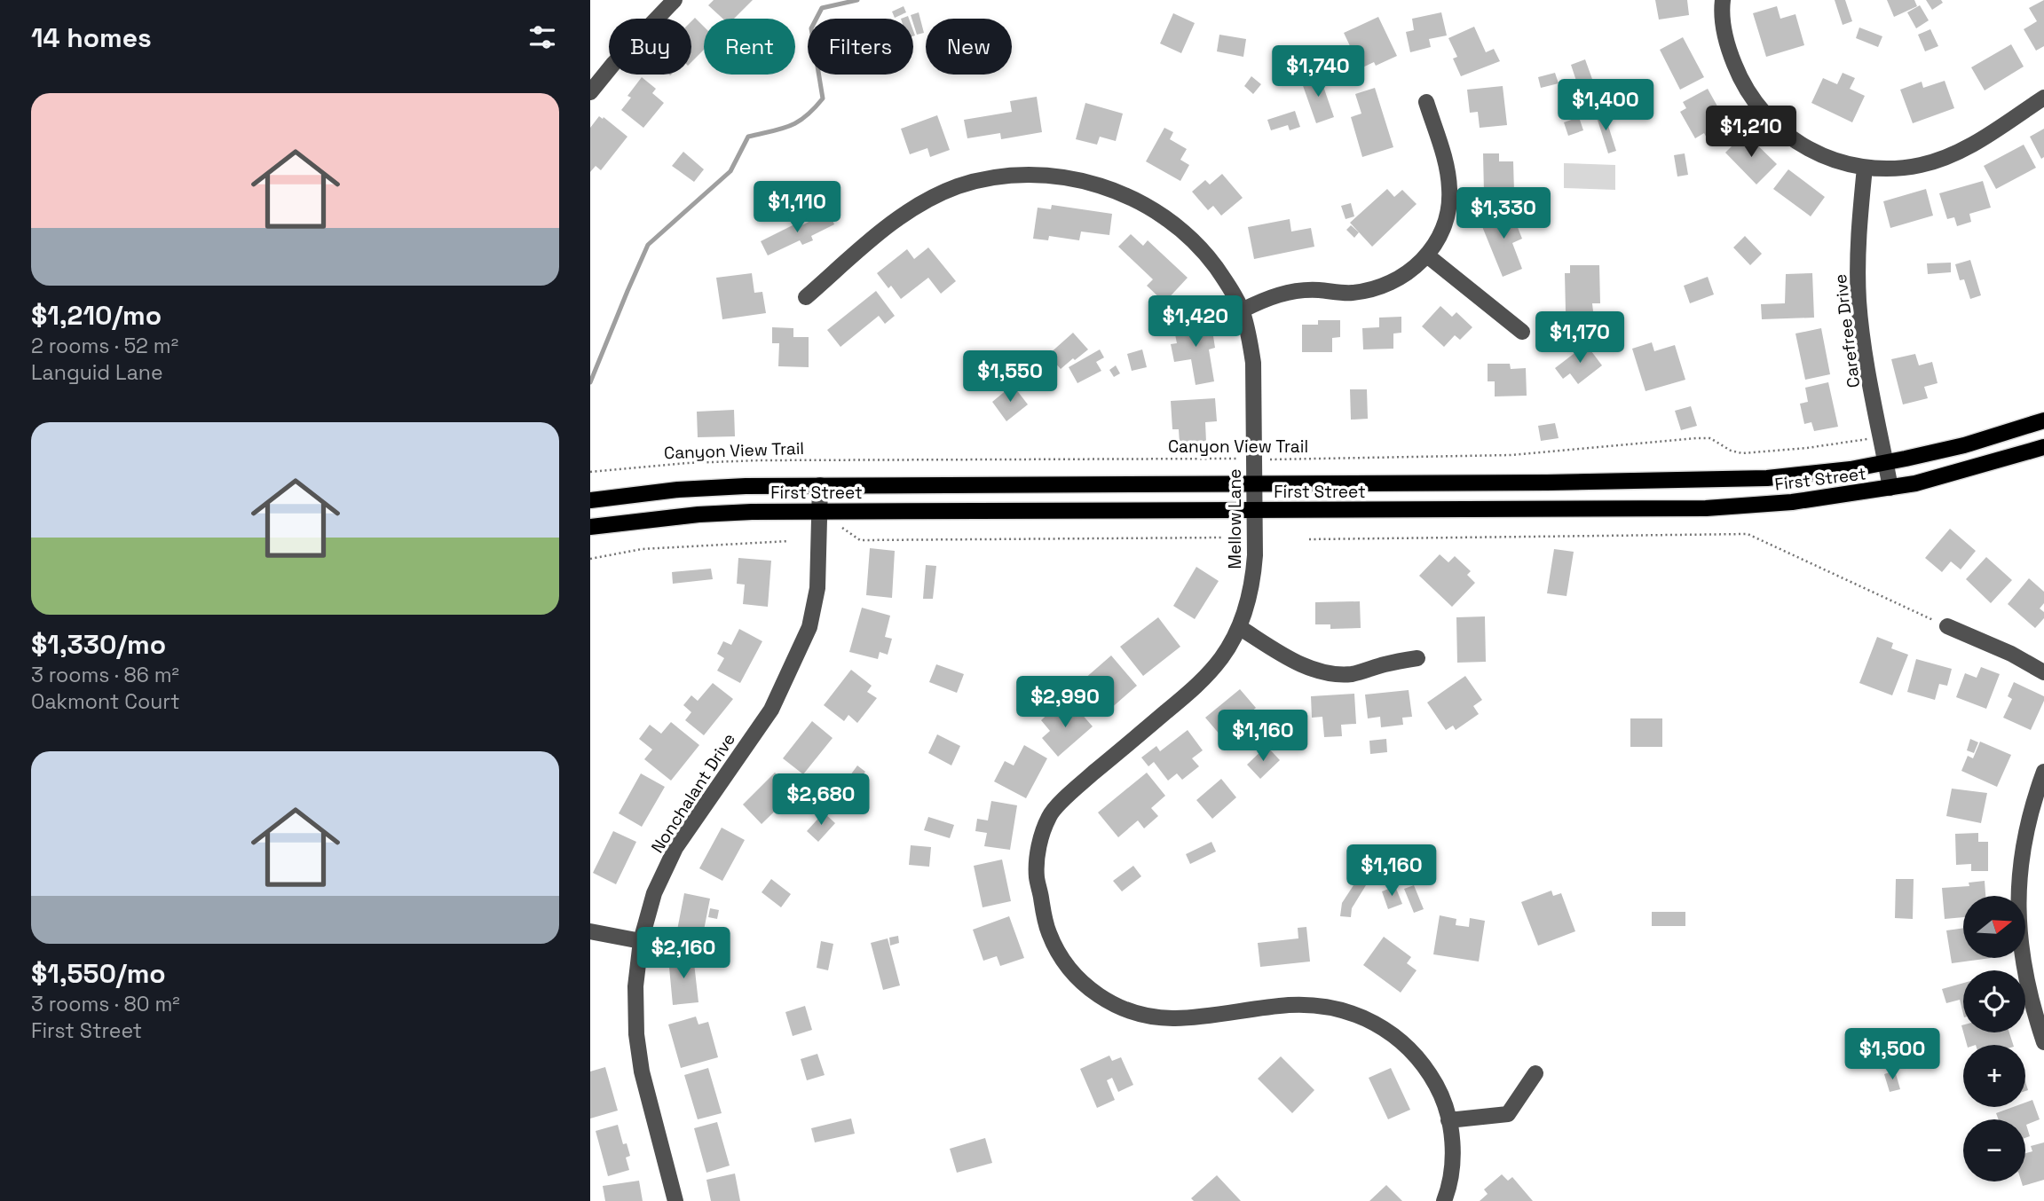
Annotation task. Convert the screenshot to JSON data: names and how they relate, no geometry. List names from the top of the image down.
{
  "streets": {
    "main road": ["First Street"],
    "street": ["Carefree Drive", "Mellow Lane", "Nonchalant Drive"],
    "path": ["Canyon View Trail"]
  },
  "crossings": [
    ["Carefree Drive", "Canyon View Trail"],
    ["Carefree Drive", "First Street"],
    ["Canyon View Trail", "Mellow Lane"],
    ["First Street", "Mellow Lane"],
    ["First Street", "Nonchalant Drive"]
  ],
  "north": "right",
  "page": {
    "heading": "14 homes",
    "chip": [
      "Buy",
      "Rent",
      "Filters",
      "New"
    ],
    "price": [
      "$1,740",
      "$1,400",
      "$1,210",
      "$1,110",
      "$1,330",
      "$1,420",
      "$1,170",
      "$1,550",
      "$2,990",
      "$1,160",
      "$2,680",
      "$1,160",
      "$2,160",
      "$1,500"
    ],
    "list": [
      {
        "name": "$1,210/mo",
        "note": "2 rooms · 52 m² · Languid Lane"
      },
      {
        "name": "$1,330/mo",
        "note": "3 rooms · 86 m² · Oakmont Court"
      },
      {
        "name": "$1,550/mo",
        "note": "3 rooms · 80 m² · First Street"
      }
    ],
    "map_buttons": ["+", "−"]
  }
}
